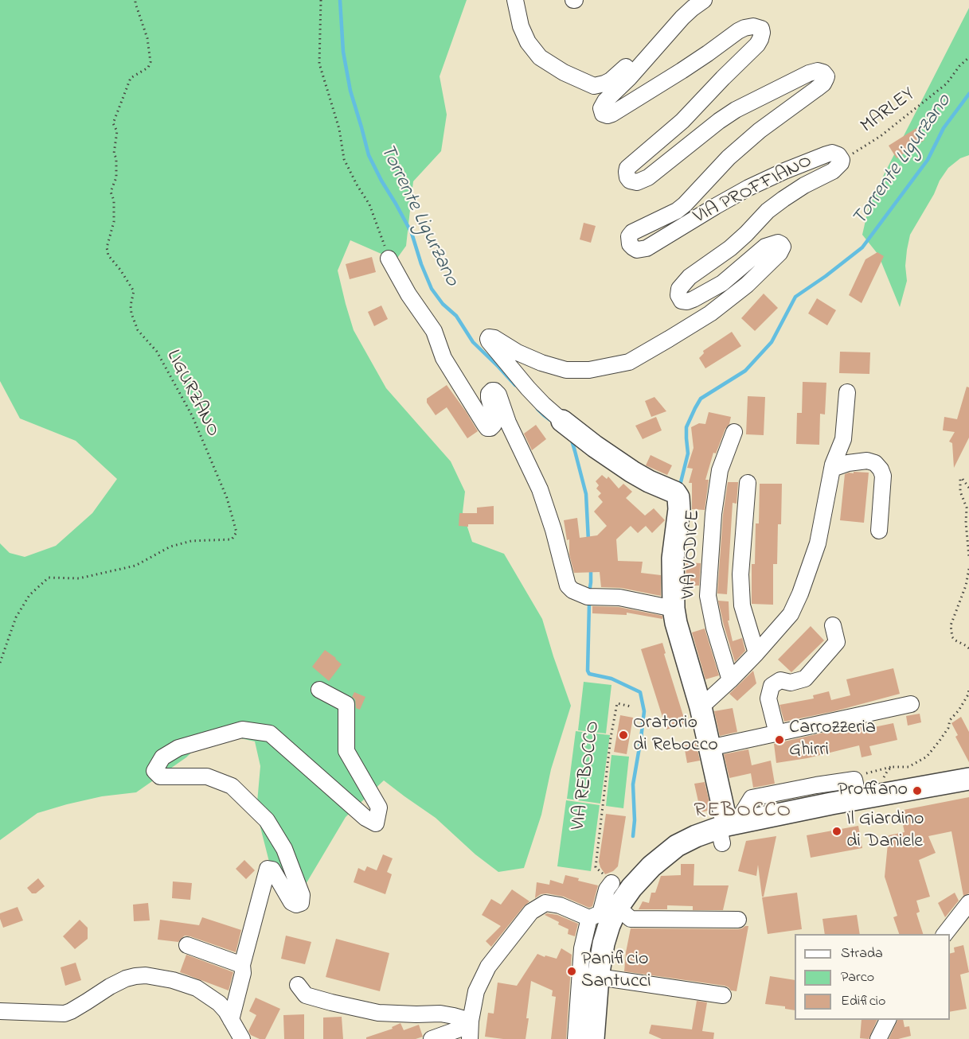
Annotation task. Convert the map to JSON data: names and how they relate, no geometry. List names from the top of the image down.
{
  "streets": {
    "main road": ["VIA PROFFIANO"],
    "street": ["VIA VODICE"],
    "path": ["MARLEY", "LIGURZANO", "VIA REBOCCO"]
  },
  "crossings": [
    ["MARLEY", "VIA PROFFIANO"]
  ],
  "districts": ["REBOCCO"],
  "water": ["Torrente Ligurzano"],
  "places": [
    "Oratorio di Rebocco",
    "Carrozzeria Ghirri",
    "Proffiano",
    "Il Giardino di Daniele",
    "Panificio Santucci"
  ],
  "legend": ["Strada", "Parco", "Edificio"]
}
